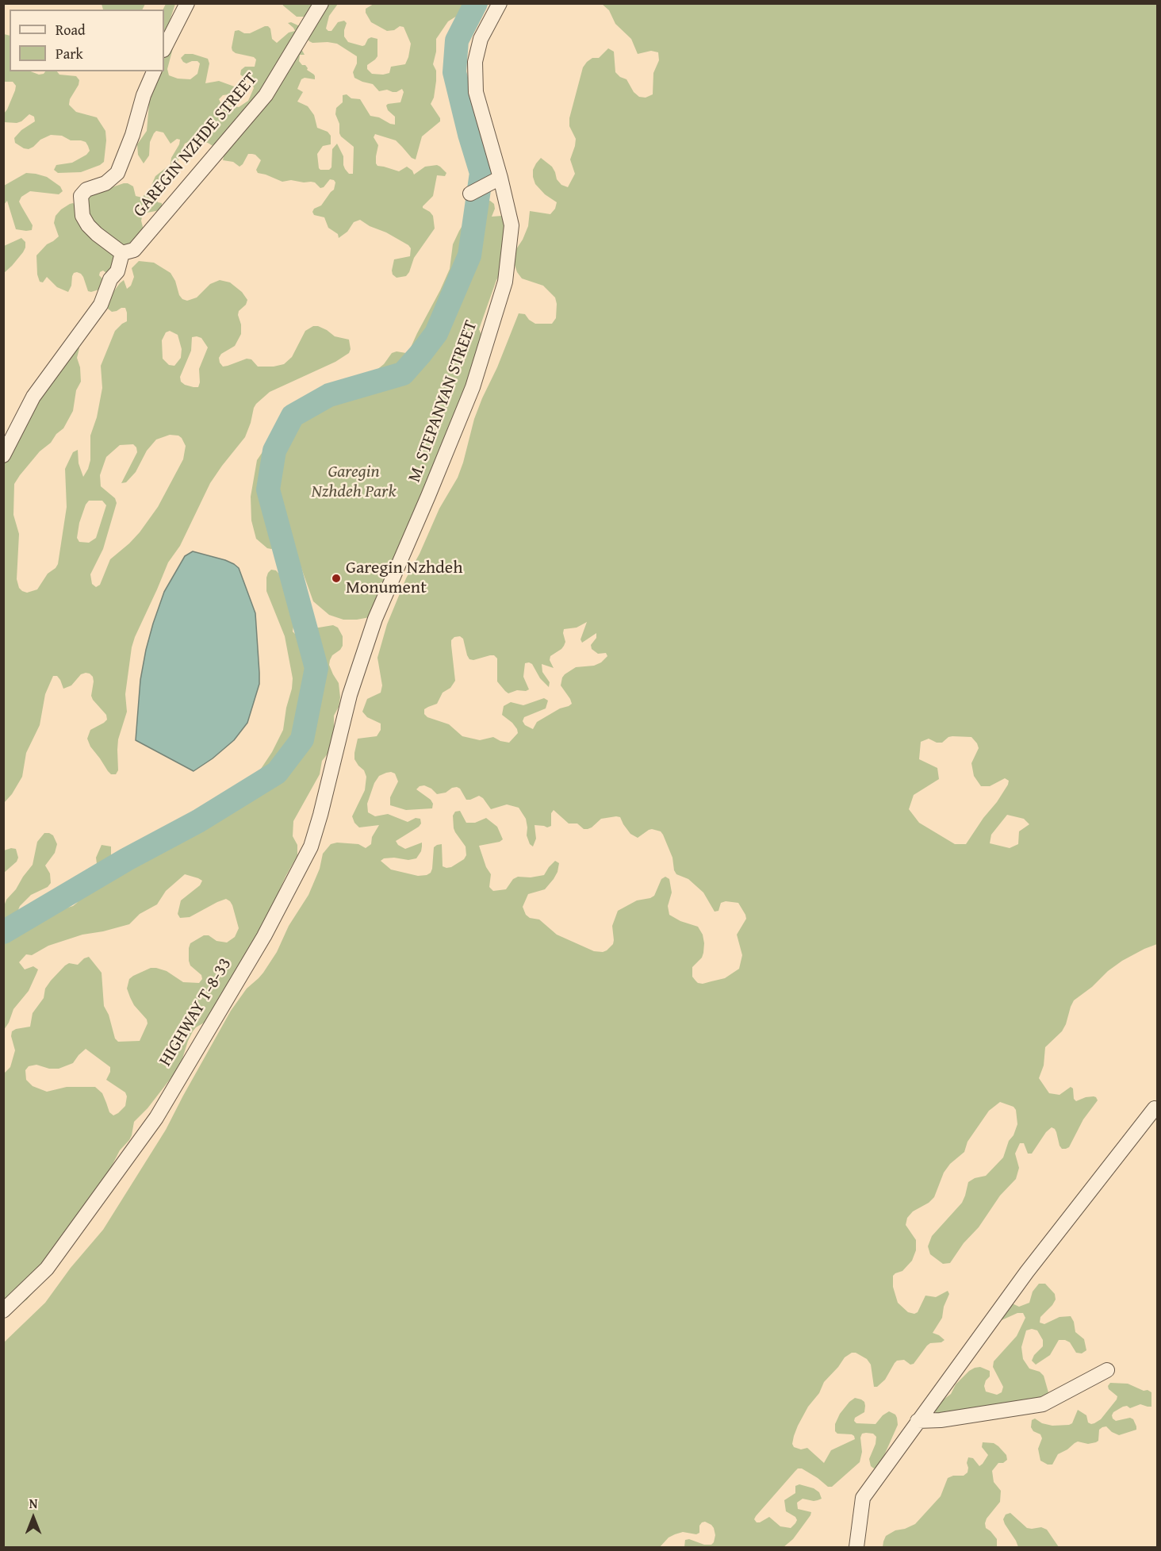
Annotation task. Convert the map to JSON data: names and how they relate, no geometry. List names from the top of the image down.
{
  "streets": {
    "street": ["GAREGIN NZHDE STREET", "M. STEPANYAN STREET", "HIGHWAY T-8-33"]
  },
  "crossings": [
    ["M. STEPANYAN STREET", "HIGHWAY T-8-33"]
  ],
  "parks": ["Garegin Nzhdeh Park"],
  "places": ["Garegin Nzhdeh Monument"],
  "legend": ["Road", "Park"],
  "north": "top"
}
